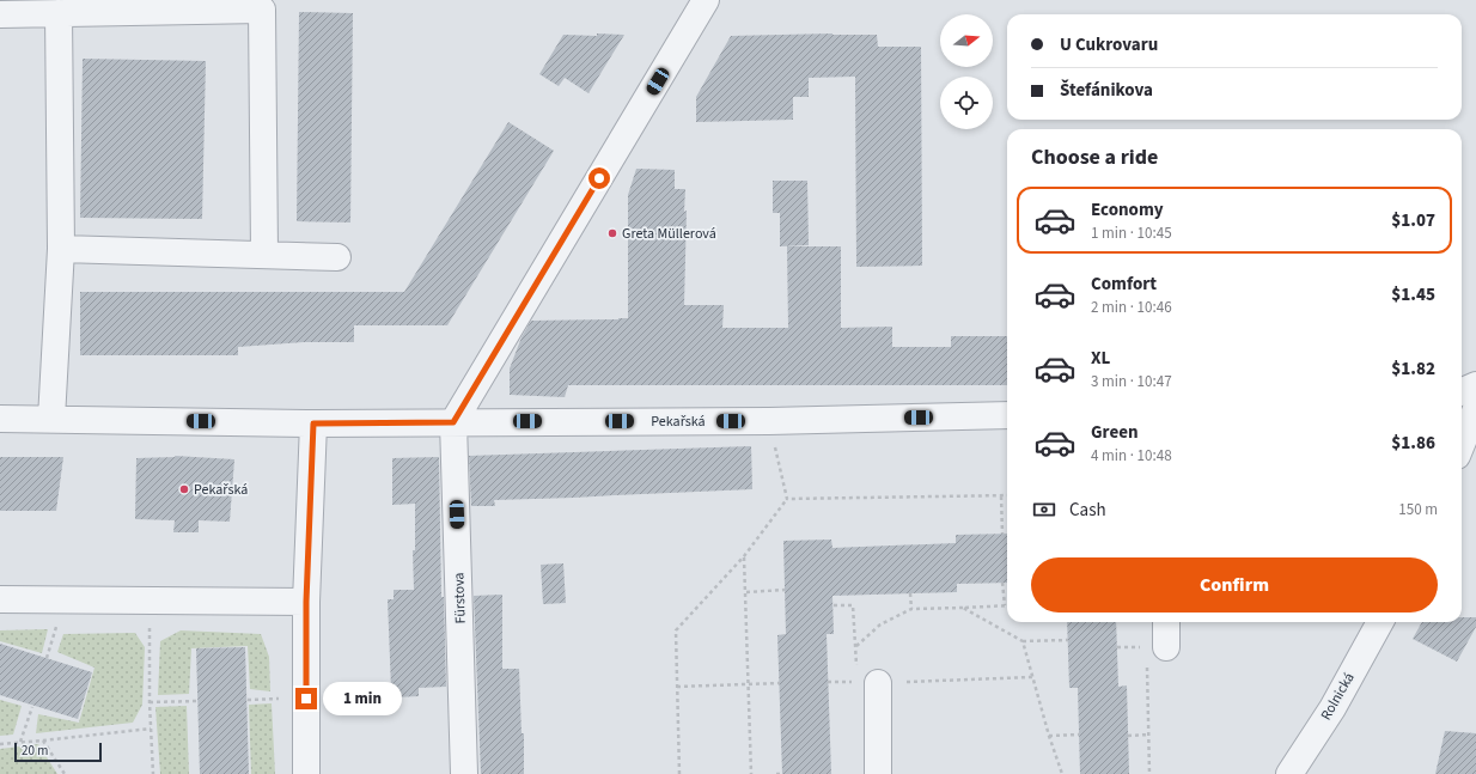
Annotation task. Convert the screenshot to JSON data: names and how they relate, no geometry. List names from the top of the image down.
{
  "streets": {
    "street": ["Pekařská", "Fürstova", "Rolnická"]
  },
  "crossings": [
    ["Pekařská", "Fürstova"]
  ],
  "places": ["Greta Müllerová", "Pekařská"],
  "scale_bar": "20 m",
  "north": "right",
  "page": {
    "banner": ["U Cukrovaru", "Štefánikova"],
    "heading": "Choose a ride",
    "list": [
      {
        "name": "Economy",
        "note": "1 min · 10:45",
        "value": "$1.07"
      },
      {
        "name": "Comfort",
        "note": "2 min · 10:46",
        "value": "$1.45"
      },
      {
        "name": "XL",
        "note": "3 min · 10:47",
        "value": "$1.82"
      },
      {
        "name": "Green",
        "note": "4 min · 10:48",
        "value": "$1.86"
      }
    ],
    "pay": ["Cash", "150 m"],
    "buttons": "Confirm",
    "bubble": "1 min",
    "scale": "20 m"
  }
}
